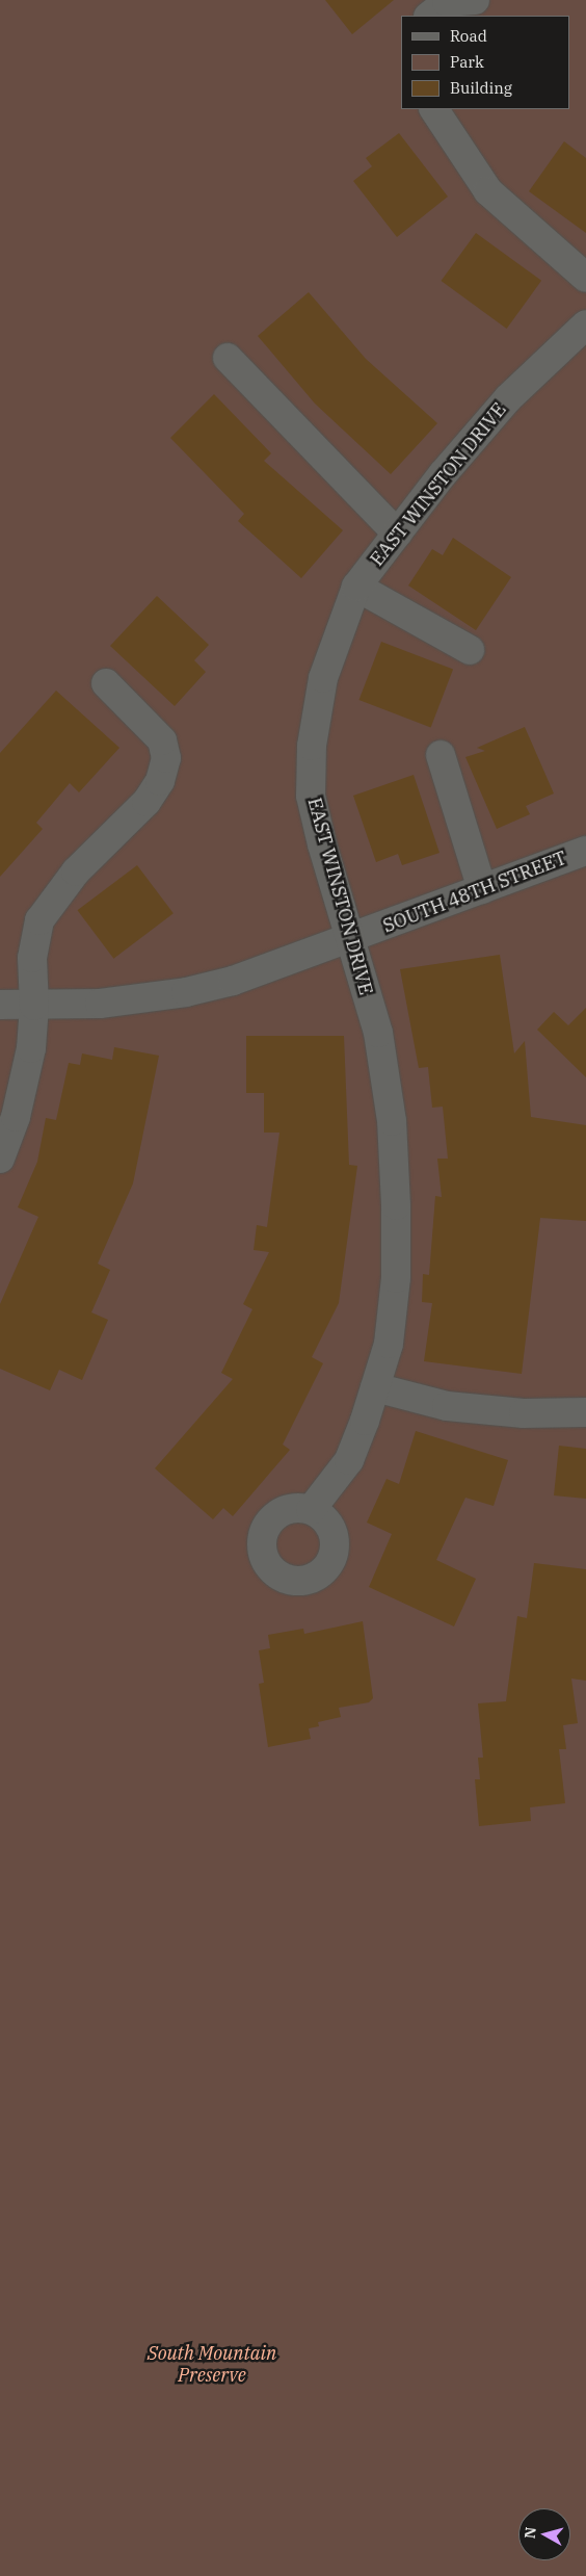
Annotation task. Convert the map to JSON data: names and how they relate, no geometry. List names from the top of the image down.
{
  "streets": {
    "street": ["EAST WINSTON DRIVE", "SOUTH 48TH STREET"]
  },
  "crossings": [
    ["EAST WINSTON DRIVE", "SOUTH 48TH STREET"]
  ],
  "parks": ["South Mountain Preserve"],
  "legend": ["Road", "Park", "Building"],
  "north": "left"
}
